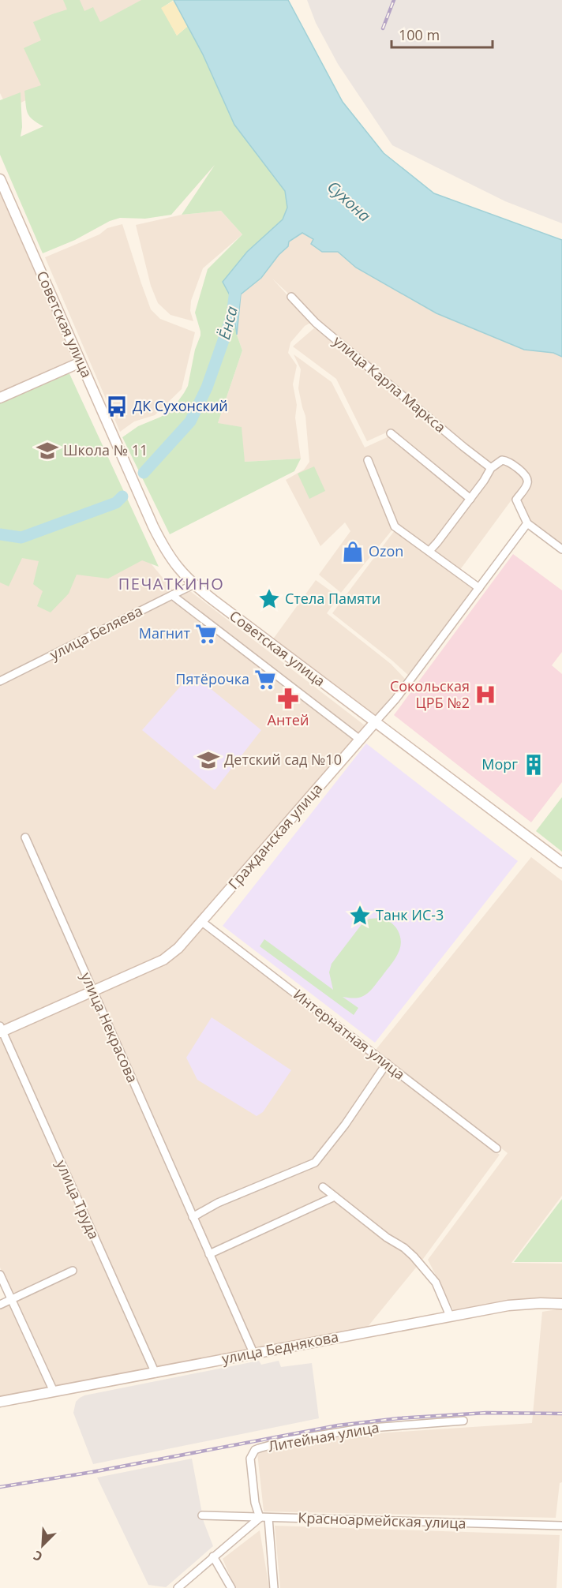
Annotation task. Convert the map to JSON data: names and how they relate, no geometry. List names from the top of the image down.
{
  "streets": {
    "street": [
      "Советская улица",
      "улица Карла Маркса",
      "улица Беляева",
      "Гражданская улица",
      "улица Некрасова",
      "Интернатная улица",
      "улица Труда",
      "улица Беднякова",
      "Литейная улица",
      "Красноармейская улица"
    ]
  },
  "crossings": [
    ["Советская улица", "улица Беляева"],
    ["Советская улица", "Гражданская улица"],
    ["Гражданская улица", "улица Некрасова"],
    ["Гражданская улица", "Интернатная улица"],
    ["Гражданская улица", "улица Труда"],
    ["улица Некрасова", "улица Беднякова"],
    ["улица Труда", "улица Беднякова"],
    ["Литейная улица", "Красноармейская улица"]
  ],
  "districts": ["ПЕЧАТКИНО"],
  "water": ["Сухона", "Ёнса"],
  "places": {
    "bus stop": ["ДК Сухонский"],
    "school or university": ["Школа № 11", "Детский сад №10"],
    "shop": ["Ozon"],
    "place": ["Стела Памяти", "Танк ИС-3"],
    "supermarket": ["Магнит", "Пятёрочка"],
    "hospital": ["Сокольская ЦРБ №2"],
    "pharmacy": ["Антей"],
    "building": ["Морг"]
  },
  "scale_bar": "100 m",
  "north": "bottom left"
}
